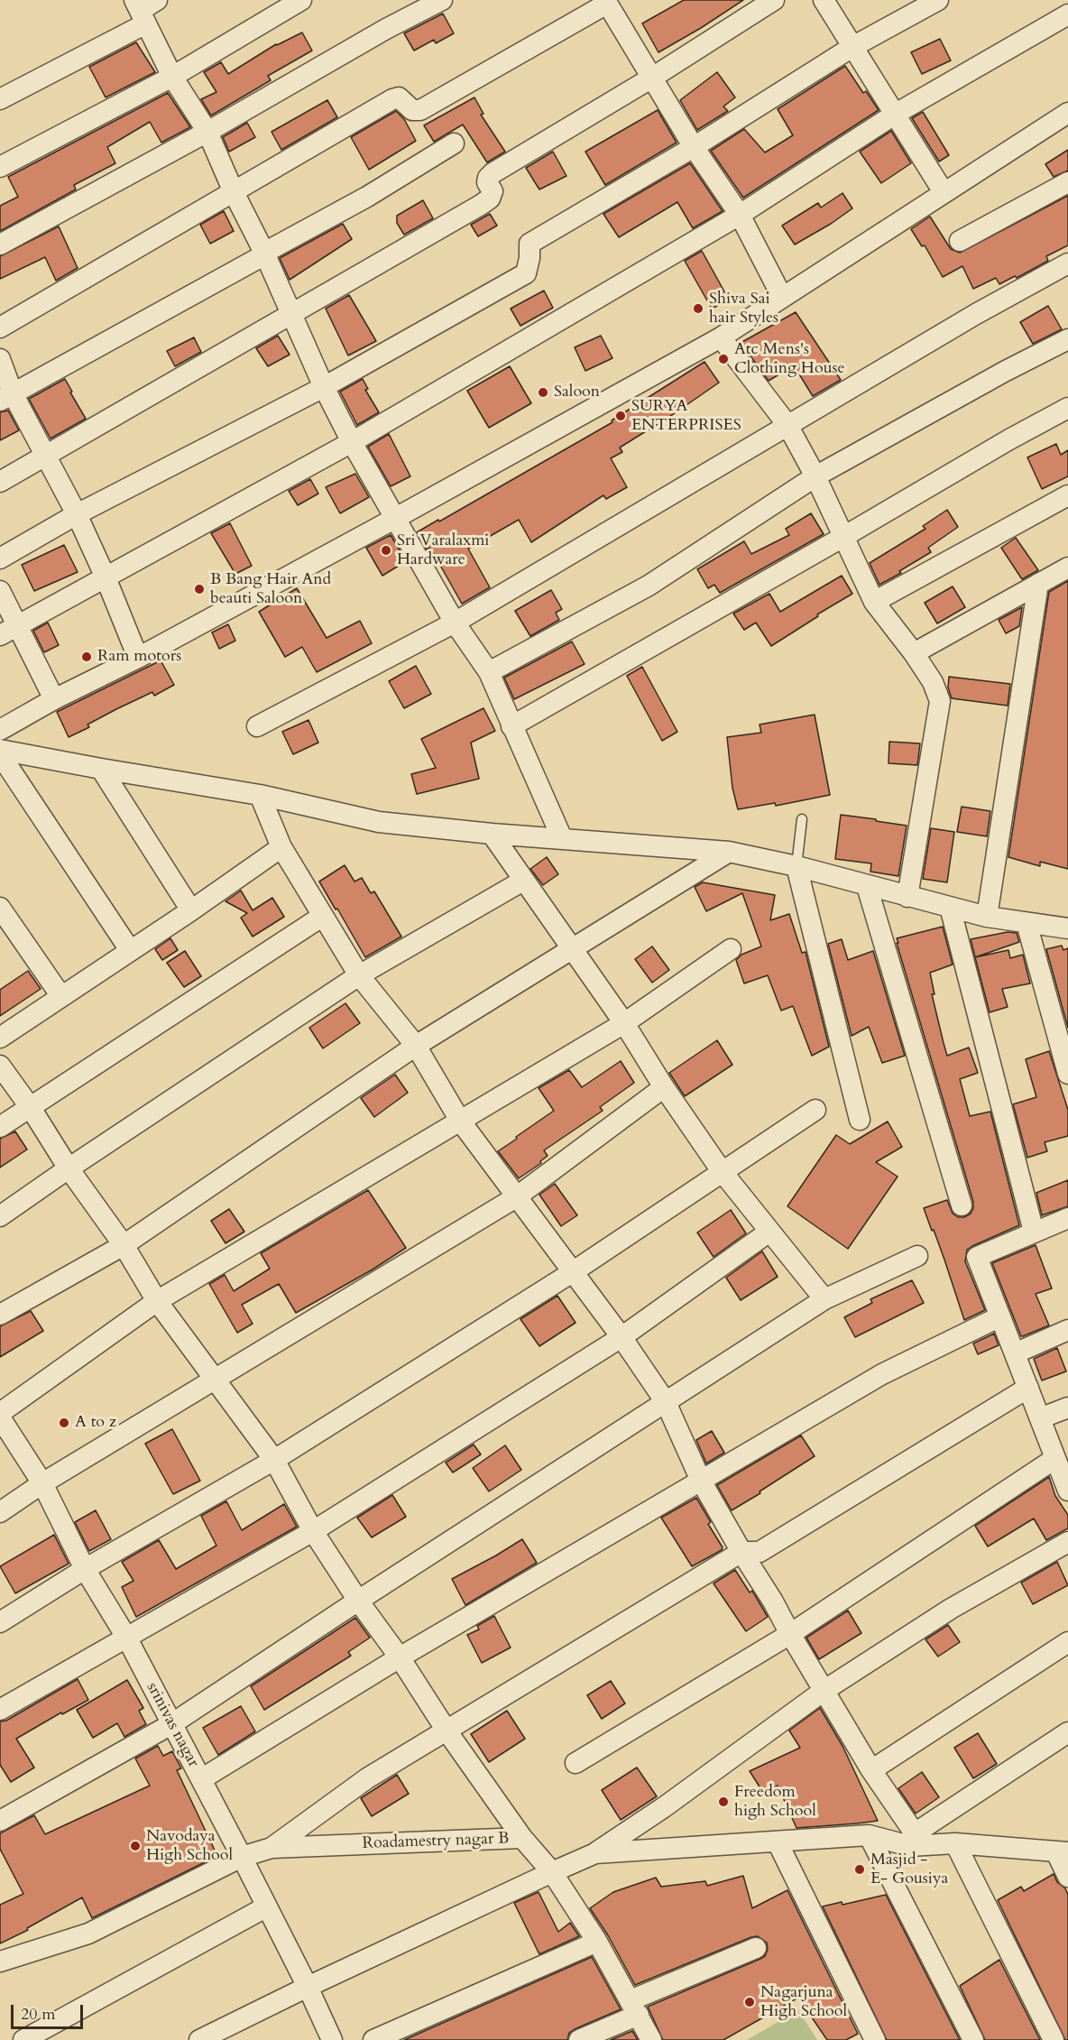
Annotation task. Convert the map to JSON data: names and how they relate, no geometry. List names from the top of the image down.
{
  "streets": {
    "street": ["srinivas nagar", "Roadamestry nagar B"]
  },
  "crossings": [
    ["srinivas nagar", "Roadamestry nagar B"]
  ],
  "places": [
    "Shiva Sai hair Styles",
    "Atc Mens's Clothing House",
    "Saloon",
    "SURYA ENTERPRISES",
    "Sri Varalaxmi Hardware",
    "B Bang Hair And beauti Saloon",
    "Ram motors",
    "A to z",
    "Freedom high School",
    "Navodaya High School",
    "Masjid - E- Gousiya",
    "Nagarjuna High School"
  ],
  "scale_bar": "20 m"
}
